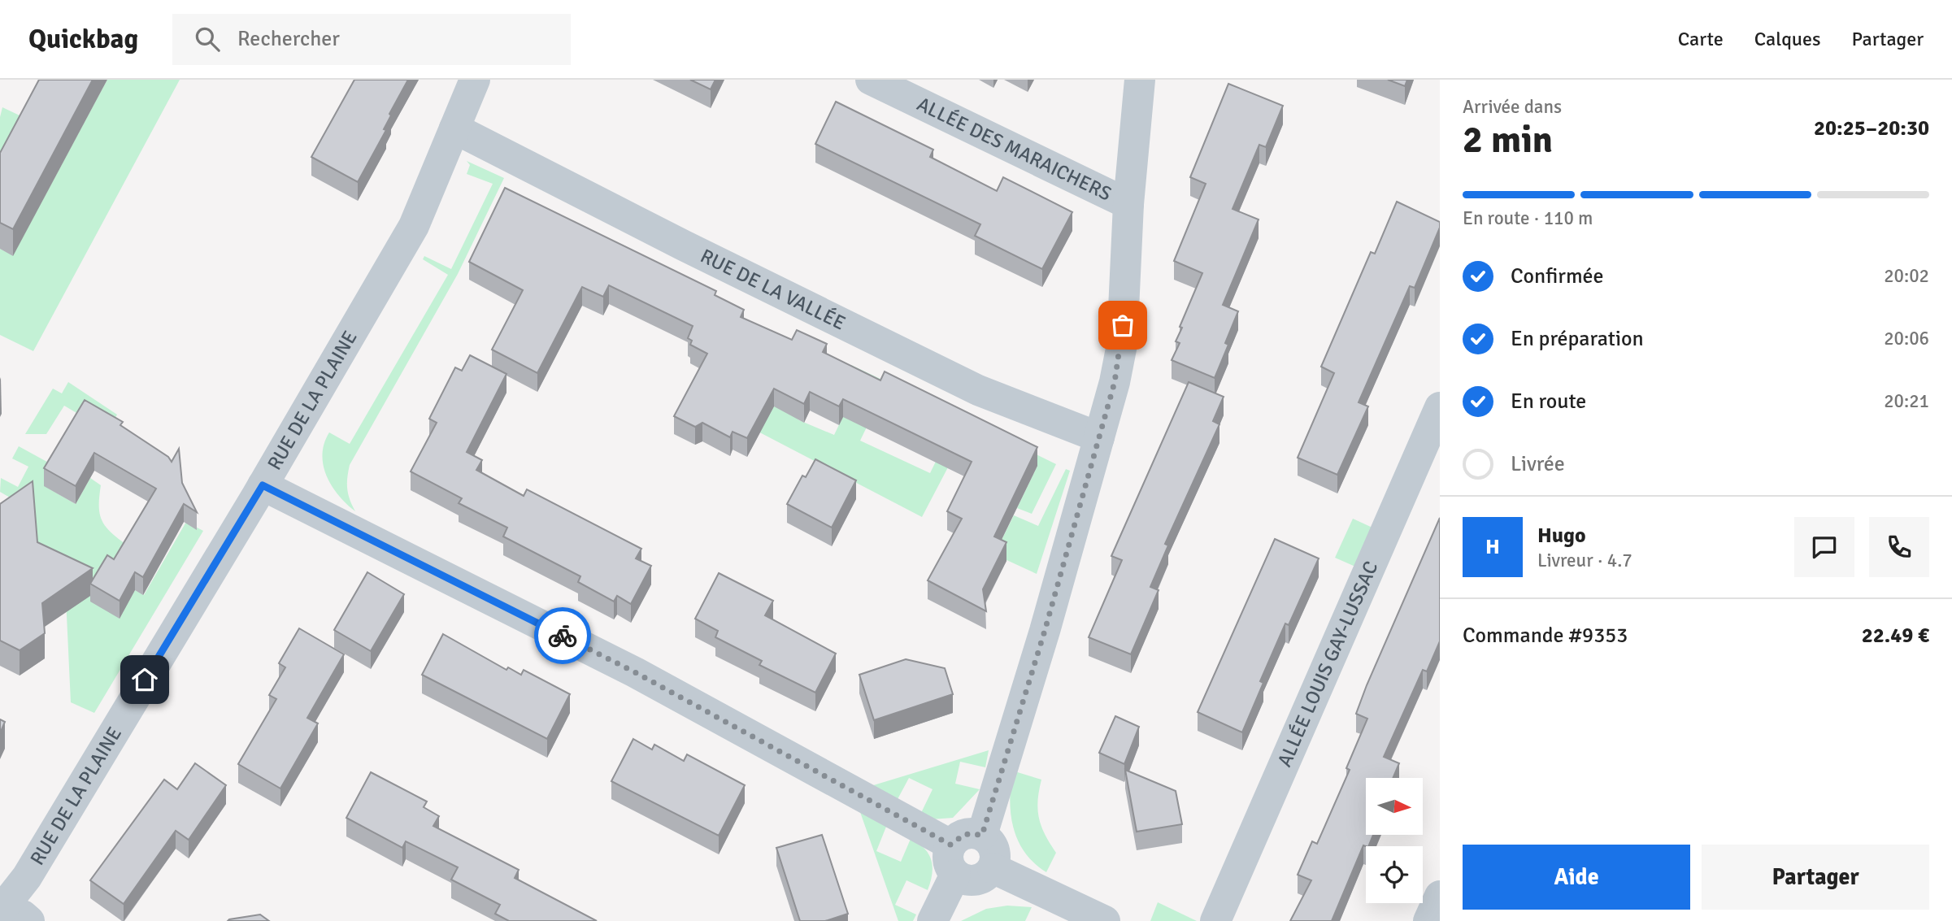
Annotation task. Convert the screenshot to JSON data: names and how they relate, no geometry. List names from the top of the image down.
{
  "streets": {
    "street": [
      "ALLÉE DES MARAICHERS",
      "RUE DE LA VALLÉE",
      "RUE DE LA PLAINE",
      "ALLÉE LOUIS GAY-LUSSAC"
    ]
  },
  "crossings": [
    ["RUE DE LA VALLÉE", "RUE DE LA PLAINE"]
  ],
  "north": "right",
  "page": {
    "header": "Quickbag",
    "search": "Rechercher",
    "nav": ["Carte", "Calques", "Partager"],
    "heading": ["2 min", "Arrivée dans", "20:25–20:30"],
    "panel": [
      "Hugo",
      "Livreur · 4.7",
      "Commande #9353",
      "22.49 €"
    ],
    "bar": "En route · 110 m",
    "list": [
      ["Confirmée", "20:02"],
      ["En préparation", "20:06"],
      ["En route", "20:21"],
      "Livrée"
    ],
    "round": "H",
    "buttons": ["Aide", "Partager"]
  }
}
